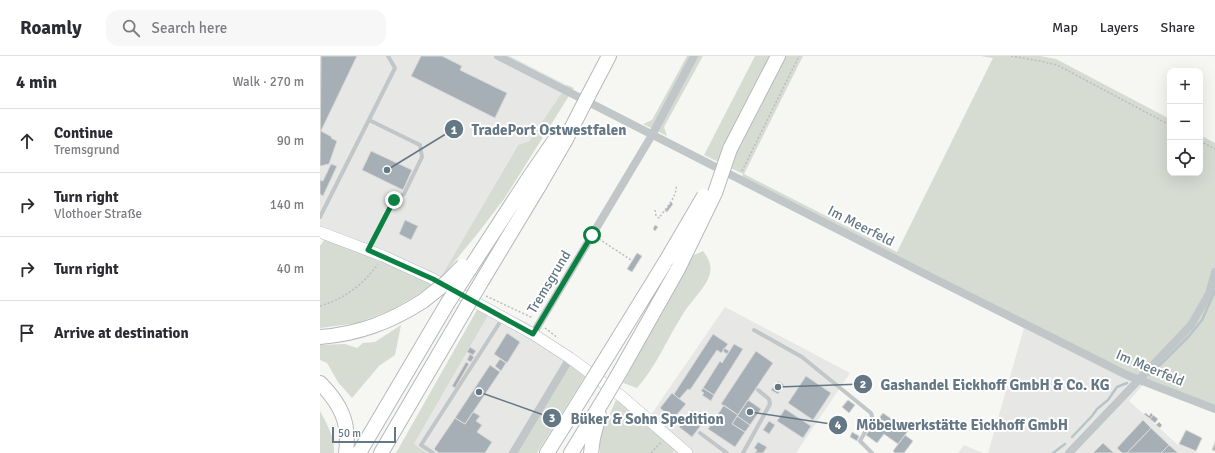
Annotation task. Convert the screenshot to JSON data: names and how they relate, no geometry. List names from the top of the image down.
{
  "streets": {
    "street": ["Im Meerfeld", "Tremsgrund"]
  },
  "crossings": [
    ["Im Meerfeld", "Tremsgrund"]
  ],
  "places": [
    "TradePort Ostwestfalen",
    "Gashandel Eickhoff GmbH & Co. KG",
    "Büker & Sohn Spedition",
    "Möbelwerkstätte Eickhoff GmbH"
  ],
  "scale_bar": "50 m",
  "page": {
    "header": "Roamly",
    "search": "Search here",
    "nav": ["Map", "Layers", "Share"],
    "heading": ["4 min", "Walk · 270 m"],
    "map_buttons": ["+", "−"],
    "list": [
      ["Continue", "Tremsgrund", "90 m"],
      ["Turn right", "Vlothoer Straße", "140 m"],
      ["Turn right", "40 m"],
      "Arrive at destination"
    ],
    "scale": "50 m"
  }
}
